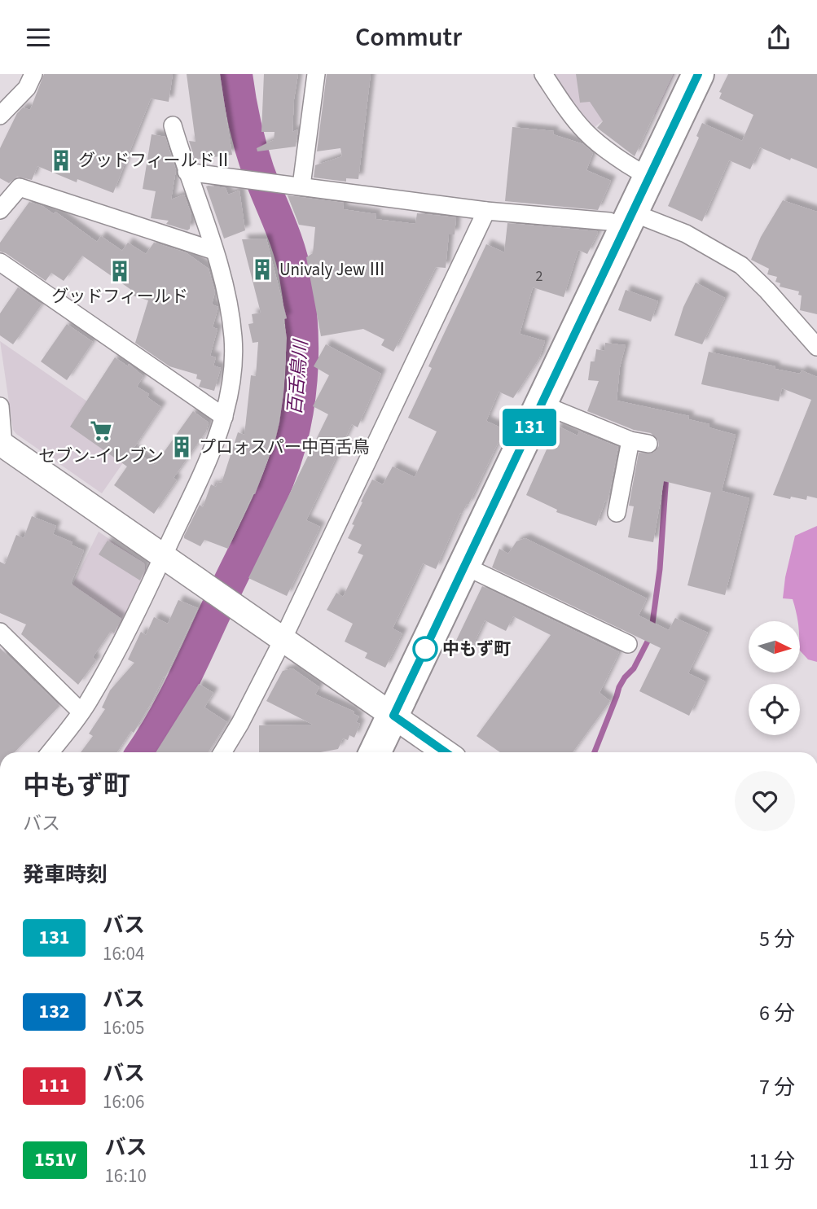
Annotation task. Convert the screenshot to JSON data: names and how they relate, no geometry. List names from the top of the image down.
{
  "water": ["百舌鳥川"],
  "places": {
    "building": [
      "グッドフィールドⅡ",
      "Univaly Jew Ⅲ",
      "グッドフィールド",
      "プロォスパー中百舌鳥"
    ],
    "supermarket": ["セブン-イレブン"],
    "other": ["中もず町"]
  },
  "lines": ["bus line 131"],
  "house_numbers": ["2"],
  "north": "right",
  "page": {
    "header": "Commutr",
    "on_map": "131",
    "heading": [
      ["中もず町", "バス"],
      "発車時刻"
    ],
    "list": [
      {
        "mark": "131",
        "name": "バス",
        "note": "16:04",
        "value": "5 分"
      },
      {
        "mark": "132",
        "name": "バス",
        "note": "16:05",
        "value": "6 分"
      },
      {
        "mark": "111",
        "name": "バス",
        "note": "16:06",
        "value": "7 分"
      },
      {
        "mark": "151V",
        "name": "バス",
        "note": "16:10",
        "value": "11 分"
      }
    ]
  }
}
